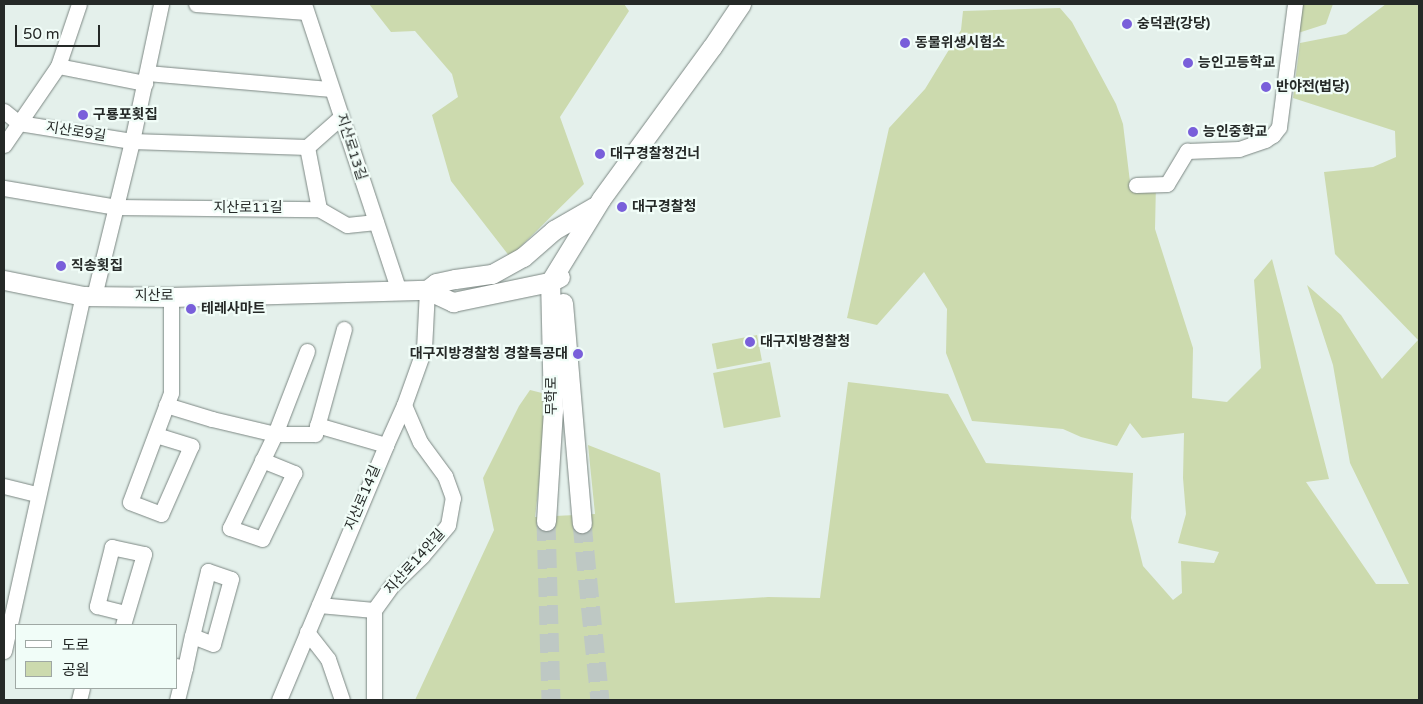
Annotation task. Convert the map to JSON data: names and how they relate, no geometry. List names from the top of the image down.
{
  "streets": {
    "main road": ["지산로", "무학로"],
    "street": [
      "지산로9길",
      "지산로13길",
      "지산로11길",
      "지산로14길",
      "지산로14안길"
    ]
  },
  "crossings": [
    ["지산로13길", "지산로"],
    ["지산로", "무학로"],
    ["지산로", "지산로14길"],
    ["지산로14길", "지산로14안길"]
  ],
  "places": [
    "숭덕관(강당)",
    "동물위생시험소",
    "능인고등학교",
    "반야전(법당)",
    "구룡포횟집",
    "능인중학교",
    "대구경찰청건너",
    "대구경찰청",
    "직송횟집",
    "테레사마트",
    "대구지방경찰청",
    "대구지방경찰청 경찰특공대"
  ],
  "legend": ["도로", "공원"],
  "scale_bar": "50 m"
}
